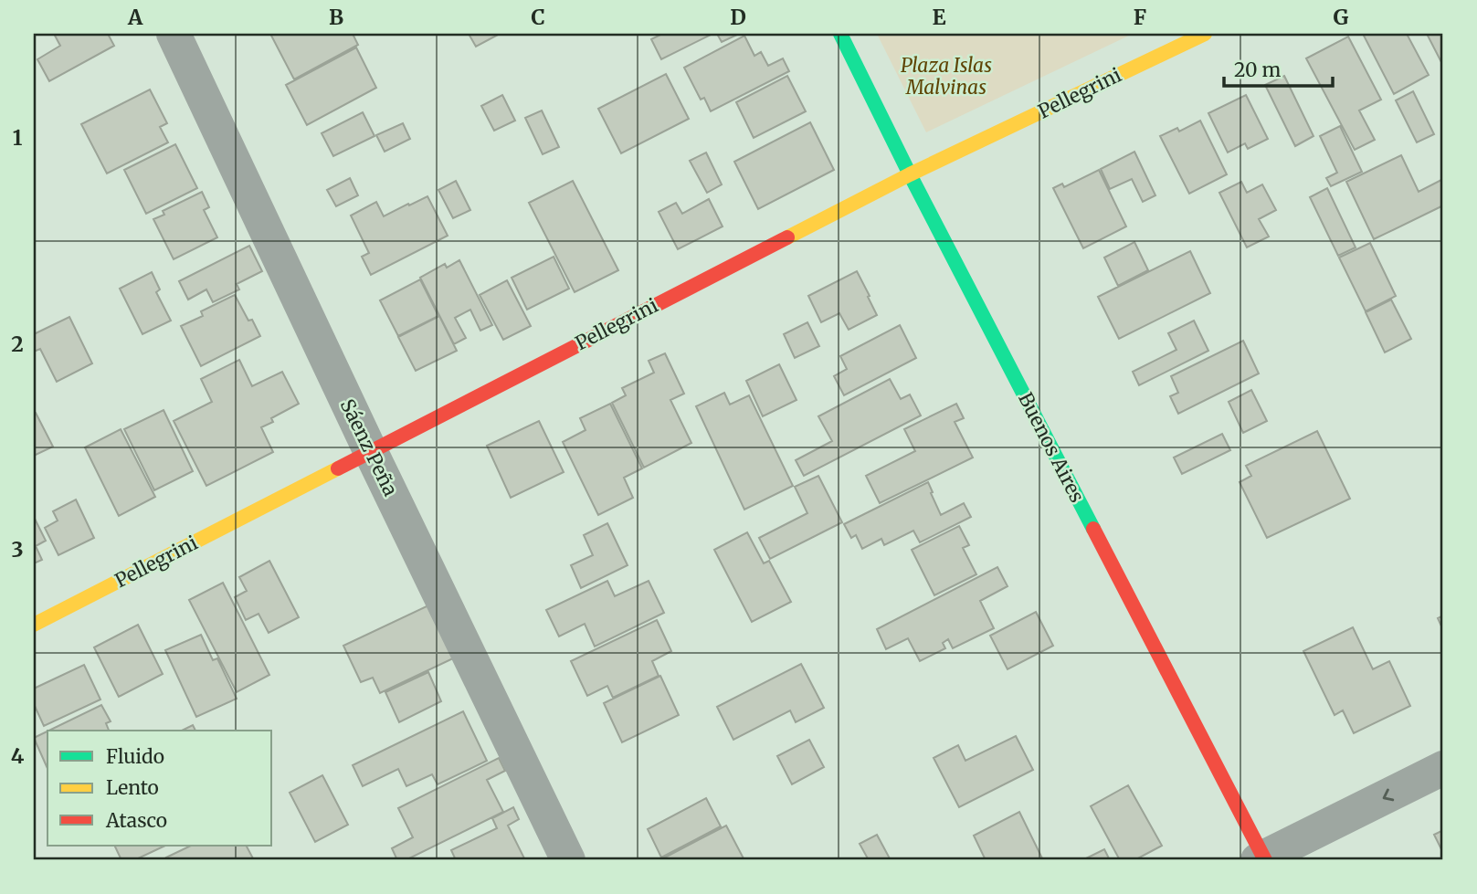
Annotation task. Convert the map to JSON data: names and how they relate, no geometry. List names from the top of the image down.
{
  "streets": {
    "street": ["Pellegrini", "Sáenz Peña", "Buenos Aires"]
  },
  "crossings": [
    ["Pellegrini", "Sáenz Peña"],
    ["Pellegrini", "Buenos Aires"]
  ],
  "parks": ["Plaza Islas Malvinas"],
  "legend": ["Fluido", "Lento", "Atasco"],
  "scale_bar": "20 m",
  "grid": {
    "columns": [
      "A",
      "B",
      "C",
      "D",
      "E",
      "F",
      "G"
    ],
    "rows": [
      "1",
      "2",
      "3",
      "4"
    ]
  }
}
